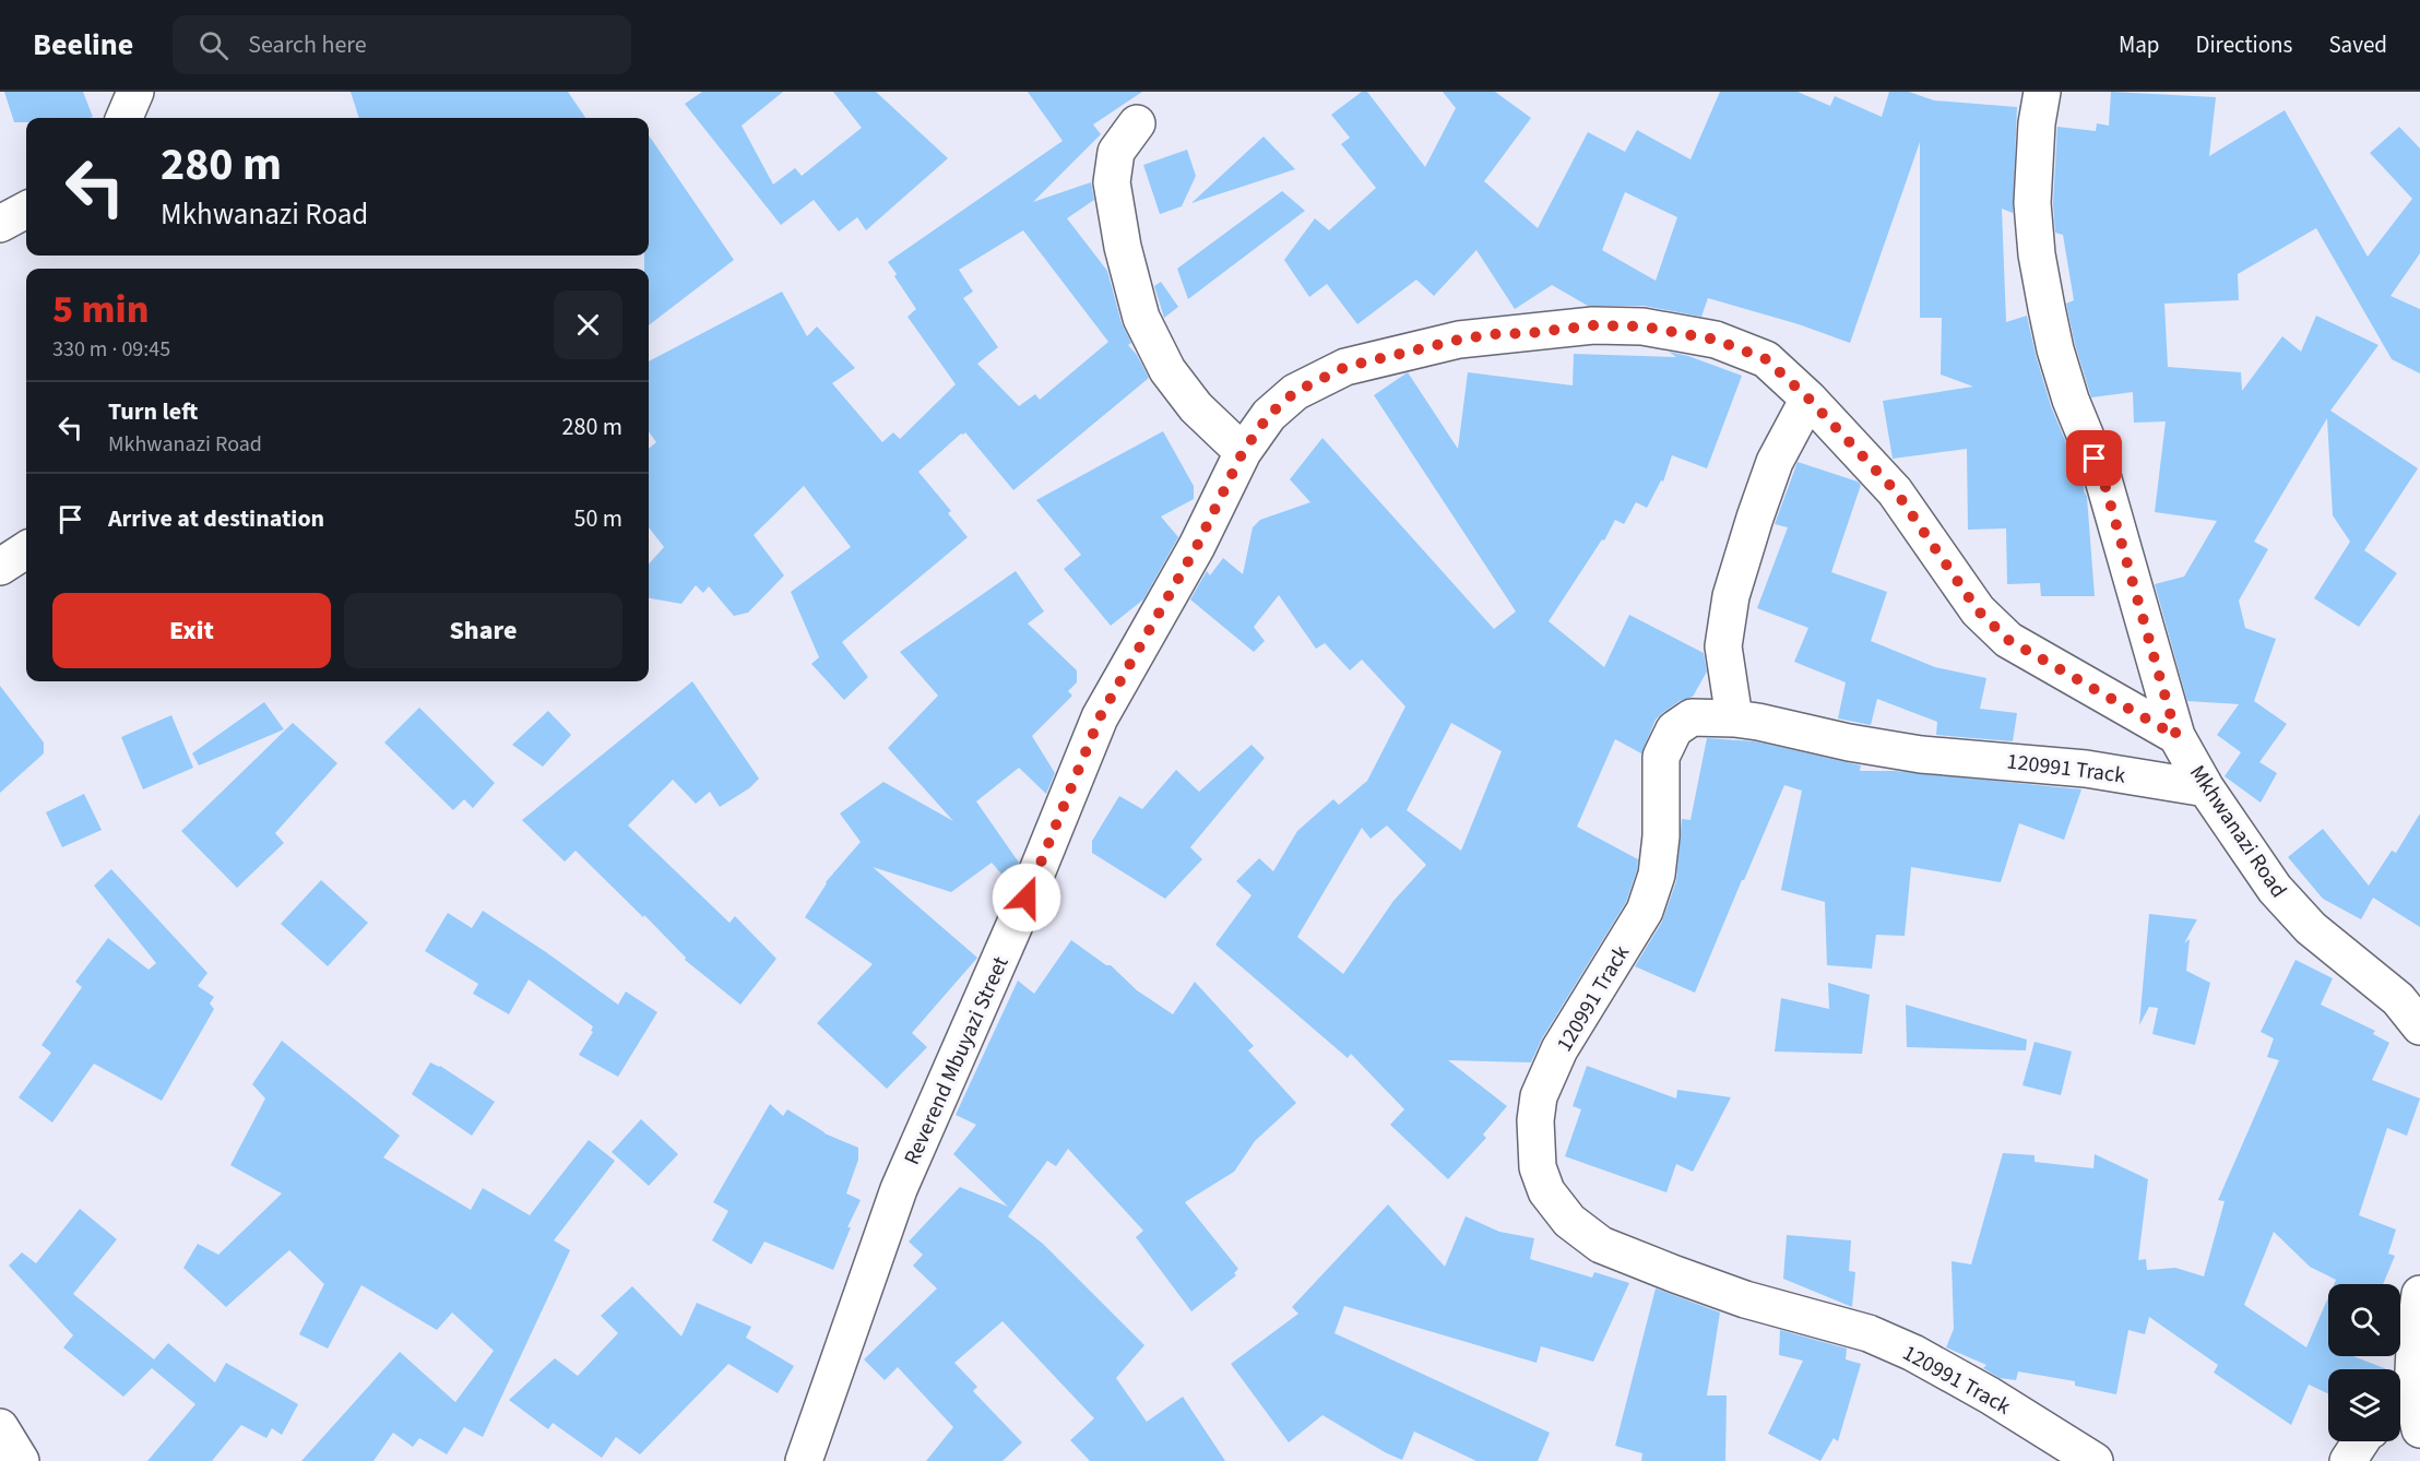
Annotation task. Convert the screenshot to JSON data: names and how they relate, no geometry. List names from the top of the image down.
{
  "streets": {
    "street": ["120991 Track", "Mkhwanazi Road", "Reverend Mbuyazi Street"]
  },
  "crossings": [
    ["120991 Track", "Mkhwanazi Road"],
    ["Mkhwanazi Road", "Reverend Mbuyazi Street"]
  ],
  "page": {
    "header": "Beeline",
    "search": "Search here",
    "nav": ["Map", "Directions", "Saved"],
    "turn": ["280 m", "Mkhwanazi Road"],
    "heading": ["5 min", "330 m · 09:45"],
    "list": [
      {
        "name": "Turn left",
        "note": "Mkhwanazi Road",
        "value": "280 m"
      },
      {
        "name": "Arrive at destination",
        "value": "50 m"
      }
    ],
    "buttons": ["Exit", "Share"]
  }
}
